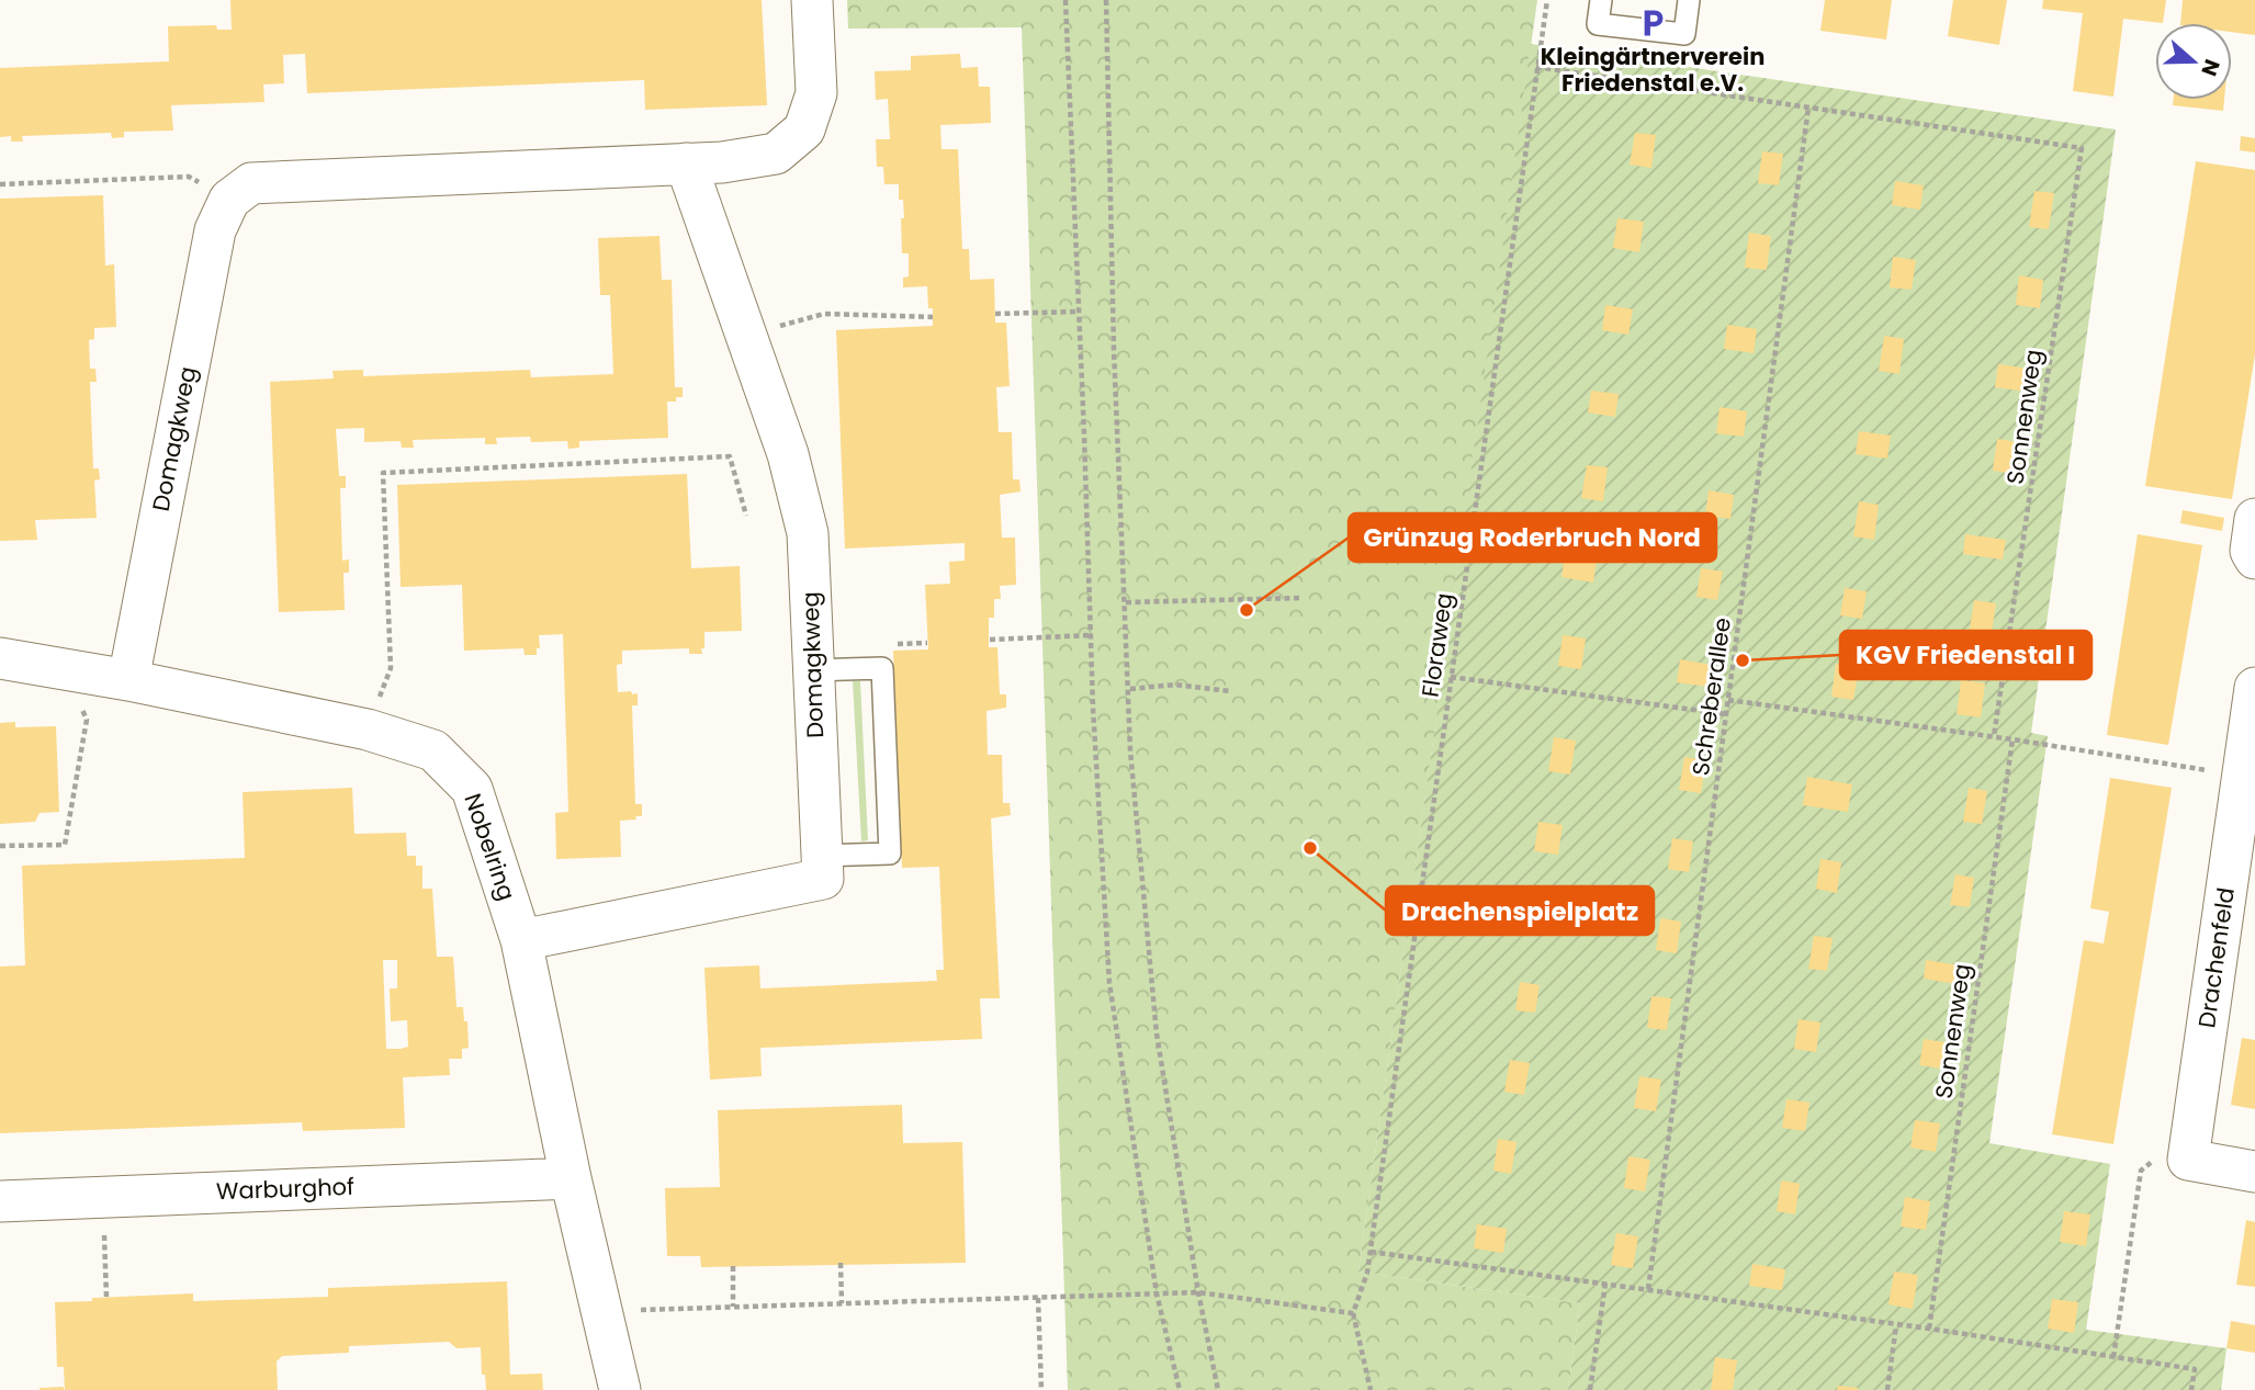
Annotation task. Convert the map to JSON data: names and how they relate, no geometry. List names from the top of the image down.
{
  "streets": {
    "street": [
      "Domagkweg",
      "Nobelring",
      "Drachenfeld",
      "Warburghof"
    ],
    "path": ["Sonnenweg", "Floraweg", "Schreberallee"]
  },
  "crossings": [
    ["Sonnenweg", "Schreberallee"],
    ["Domagkweg", "Nobelring"],
    ["Nobelring", "Warburghof"]
  ],
  "places": {
    "parking": ["Kleingärtnerverein Friedenstal e.V."],
    "other": ["Grünzug Roderbruch Nord", "KGV Friedenstal I", "Drachenspielplatz"]
  },
  "north": "right"
}
